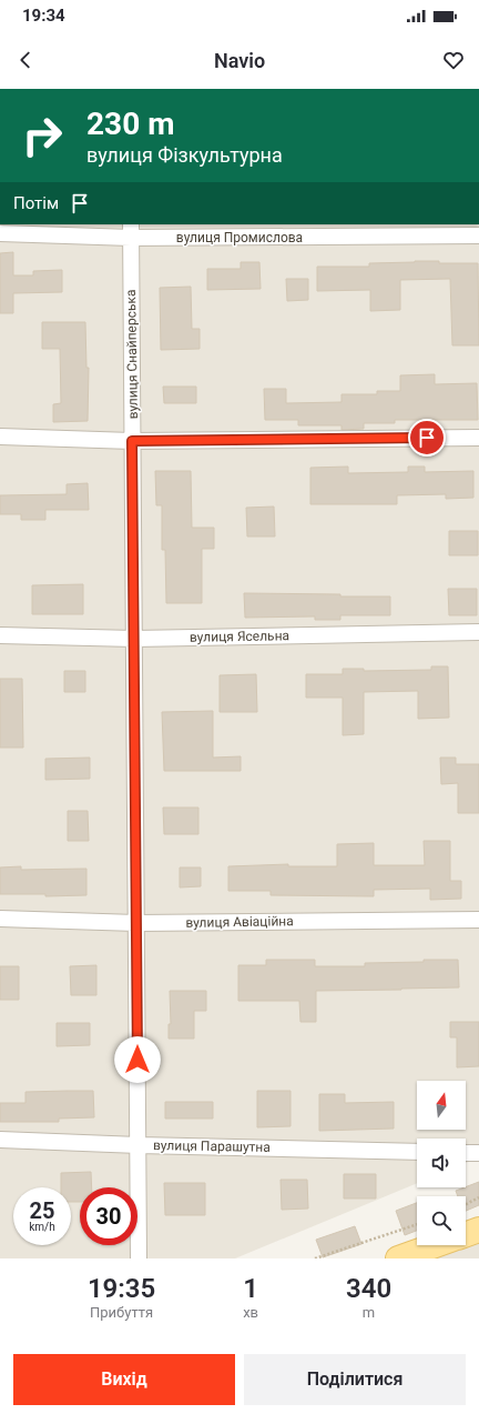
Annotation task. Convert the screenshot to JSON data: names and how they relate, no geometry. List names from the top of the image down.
{
  "streets": {
    "street": [
      "вулиця Промислова",
      "вулиця Снайперська",
      "вулиця Ясельна",
      "вулиця Авіаційна",
      "вулиця Парашутна"
    ]
  },
  "crossings": [
    ["вулиця Промислова", "вулиця Снайперська"],
    ["вулиця Снайперська", "вулиця Ясельна"],
    ["вулиця Снайперська", "вулиця Авіаційна"],
    ["вулиця Снайперська", "вулиця Парашутна"]
  ],
  "north": "top",
  "page": {
    "status": "19:34",
    "header": "Navio",
    "turn": ["230 m", "вулиця Фізкультурна"],
    "then": "Потім",
    "speed": "25 km/h",
    "limit": "30",
    "eta": [
      "19:35",
      "Прибуття",
      "1",
      "хв",
      "340",
      "m"
    ],
    "buttons": ["Вихід", "Поділитися"]
  }
}
